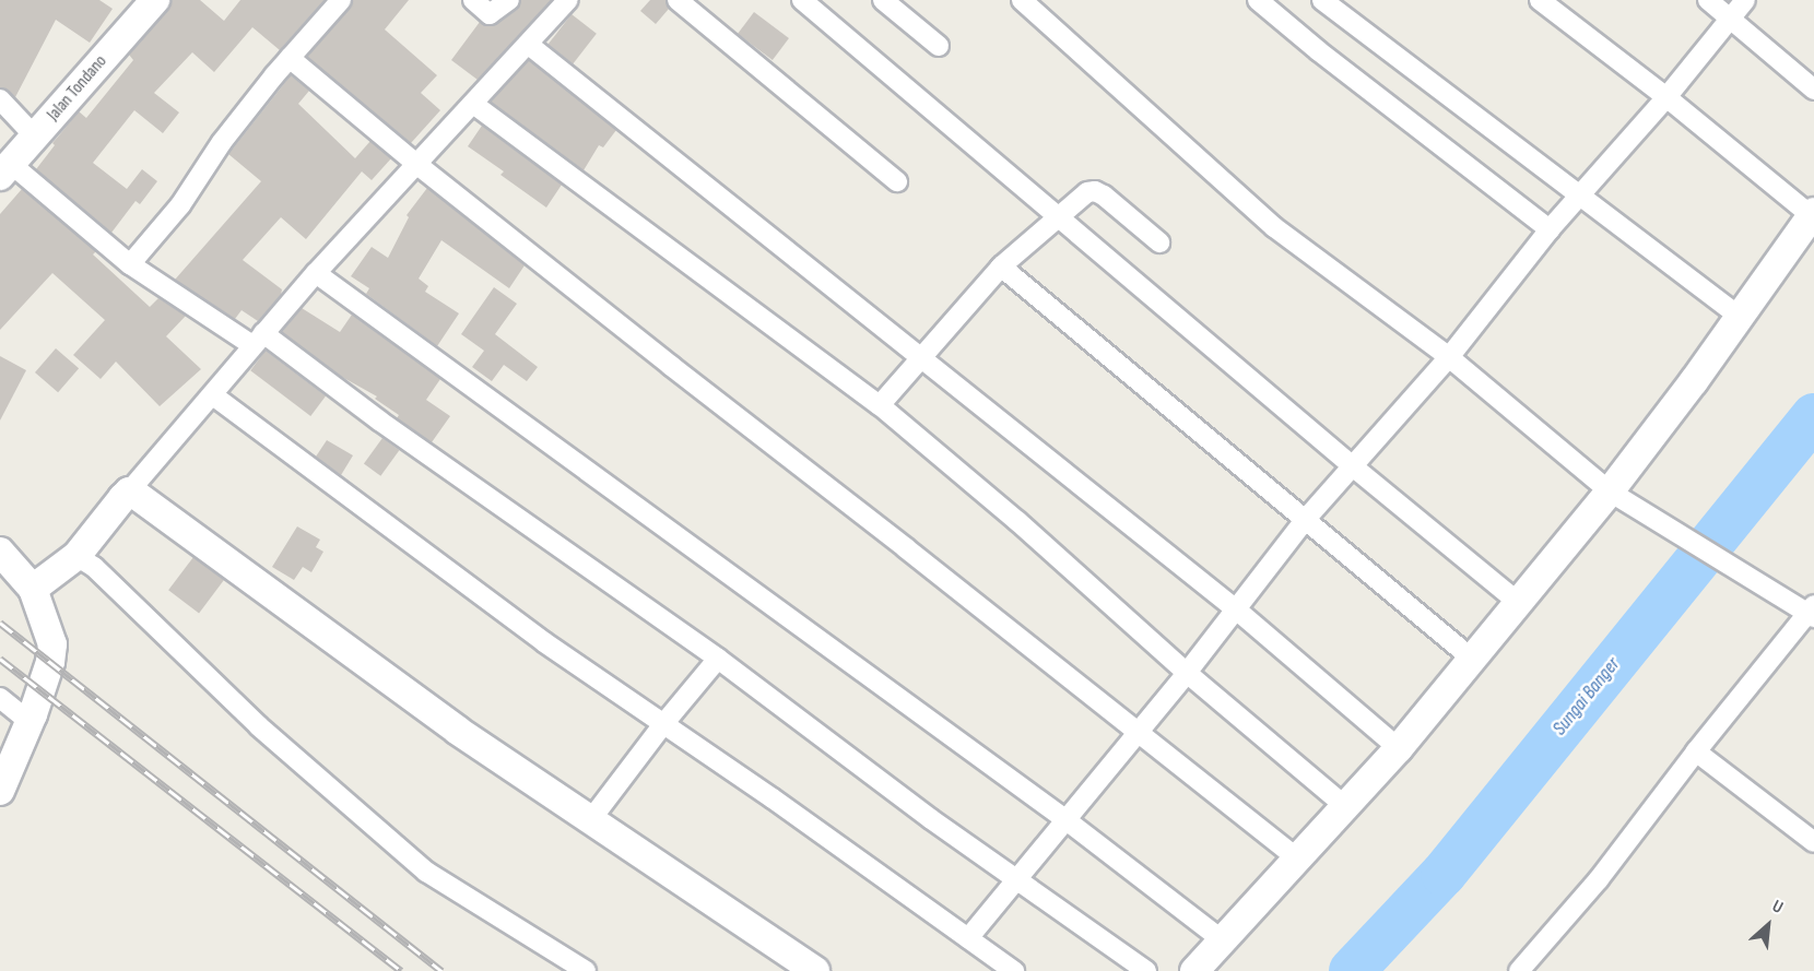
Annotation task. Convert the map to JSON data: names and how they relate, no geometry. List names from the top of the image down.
{
  "streets": {
    "street": ["Jalan Tondano"]
  },
  "water": ["Sungai Banger"],
  "north": "top right"
}
